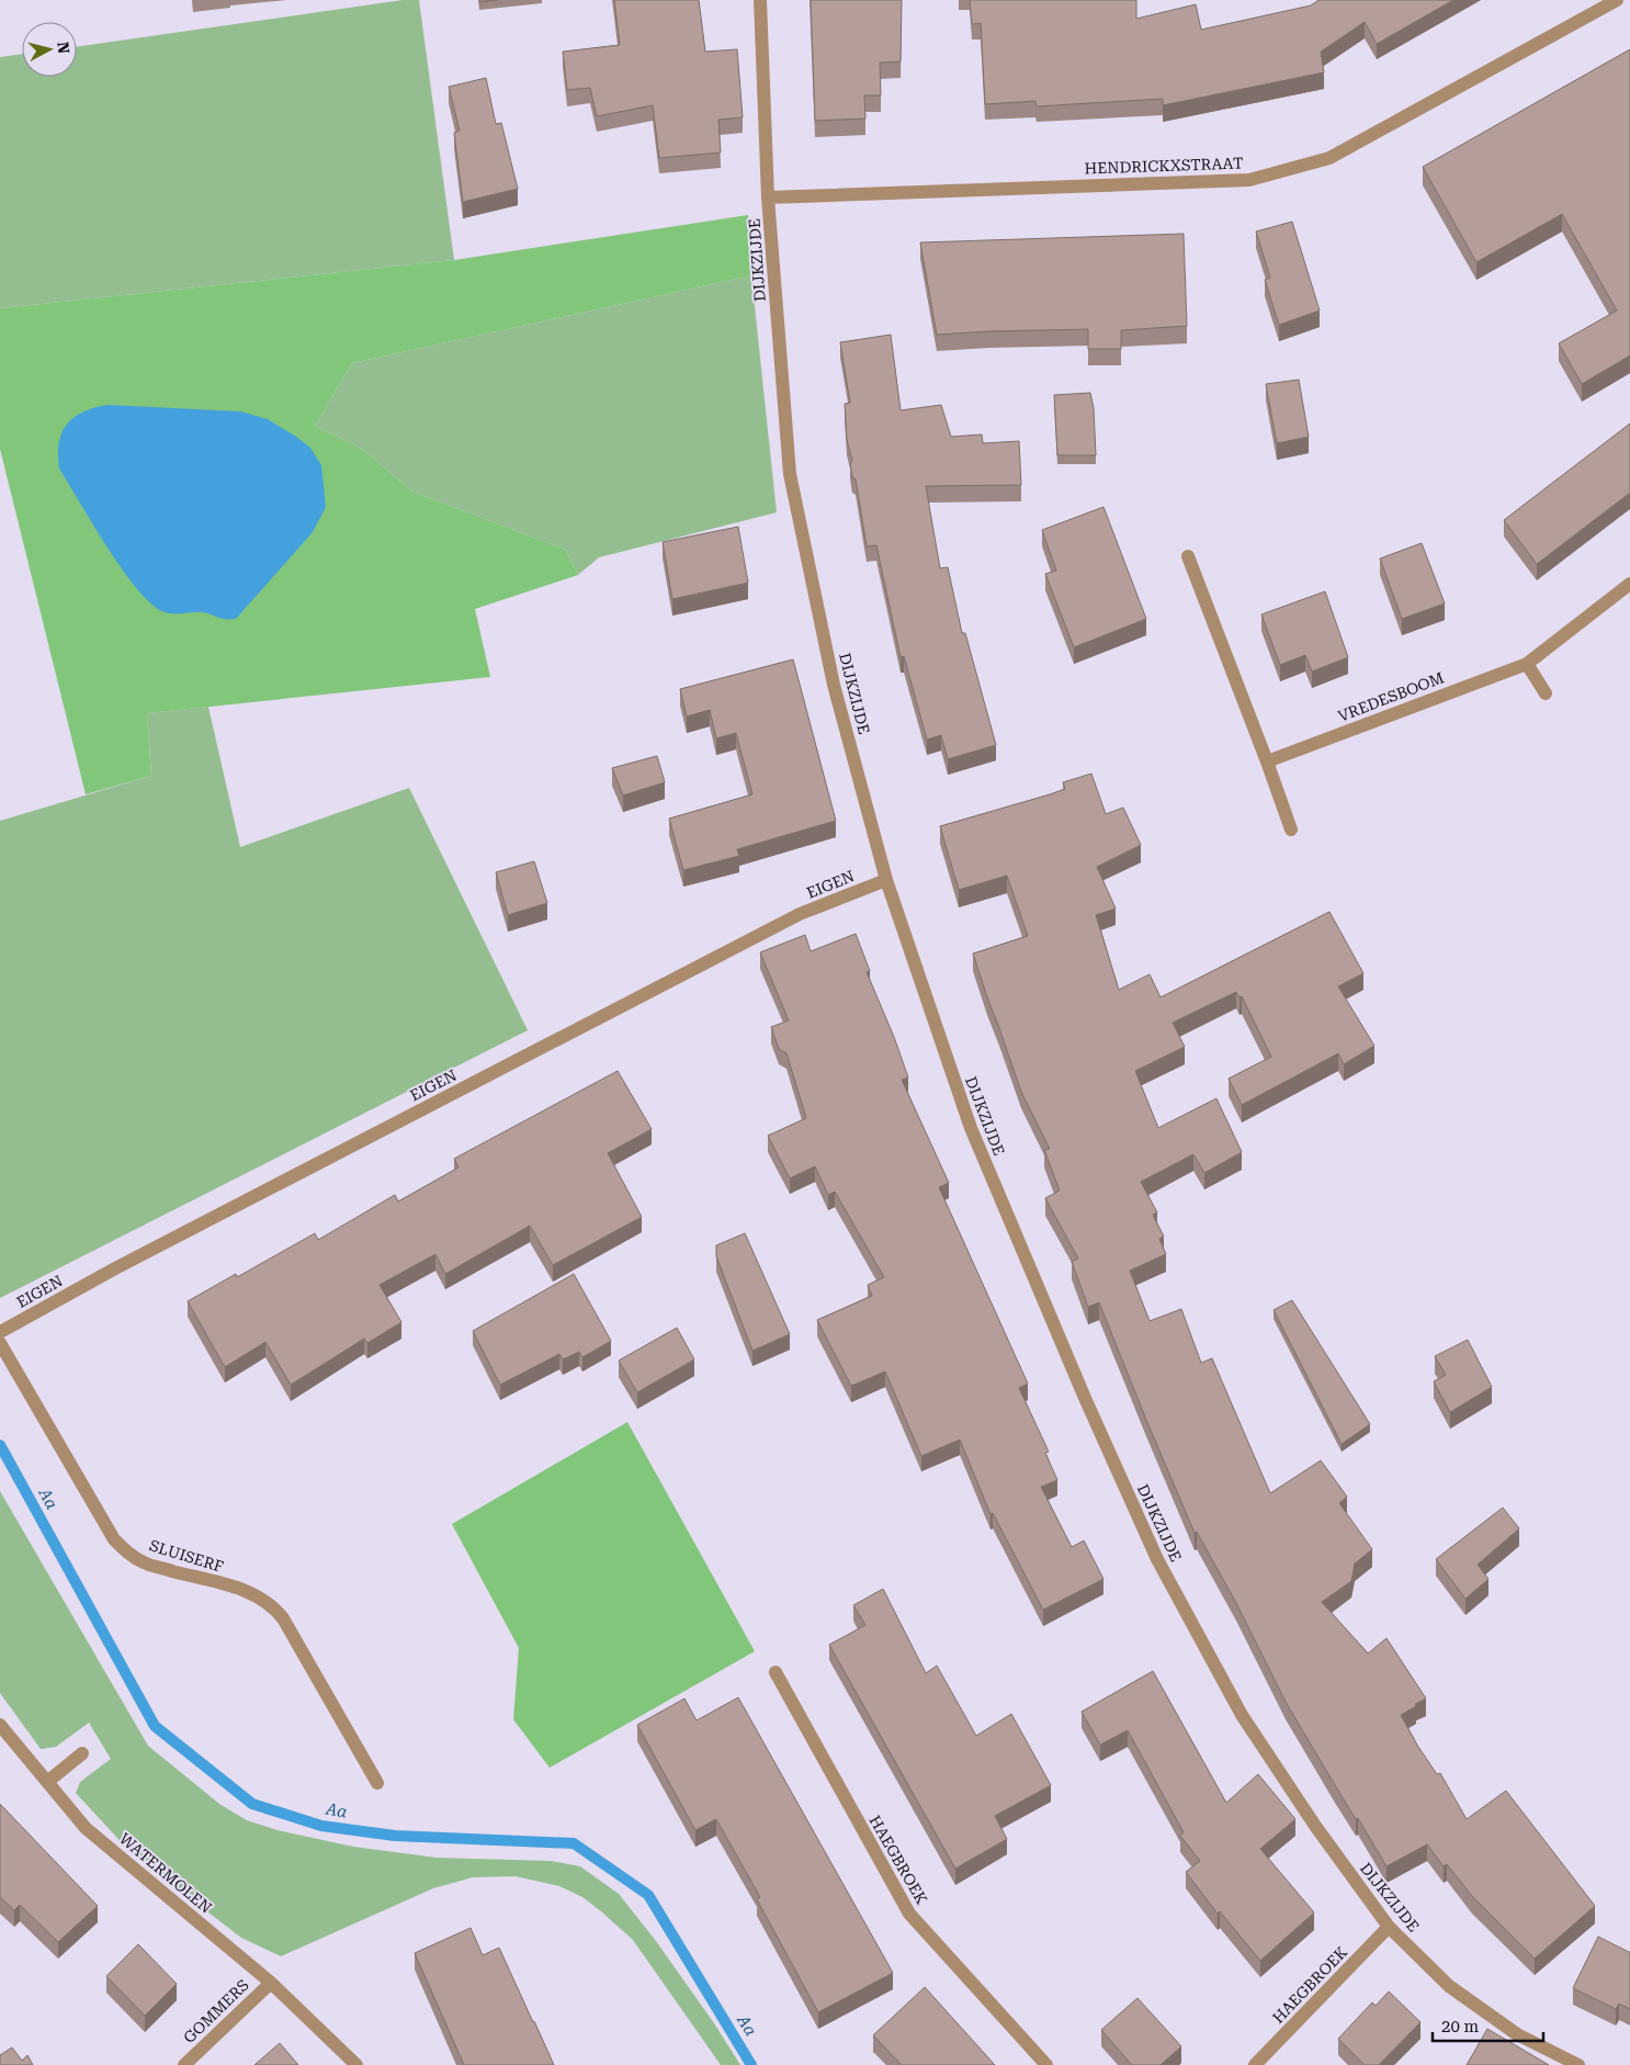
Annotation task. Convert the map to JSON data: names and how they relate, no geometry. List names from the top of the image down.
{
  "streets": {
    "street": [
      "HENDRICKXSTRAAT",
      "DIJKZIJDE",
      "VREDESBOOM",
      "EIGEN",
      "SLUISERF",
      "HAEGBROEK",
      "WATERMOLEN",
      "GOMMERS"
    ]
  },
  "crossings": [
    ["HENDRICKXSTRAAT", "DIJKZIJDE"],
    ["DIJKZIJDE", "EIGEN"],
    ["DIJKZIJDE", "HAEGBROEK"],
    ["WATERMOLEN", "GOMMERS"]
  ],
  "water": ["Aa"],
  "scale_bar": "20 m",
  "north": "right"
}
